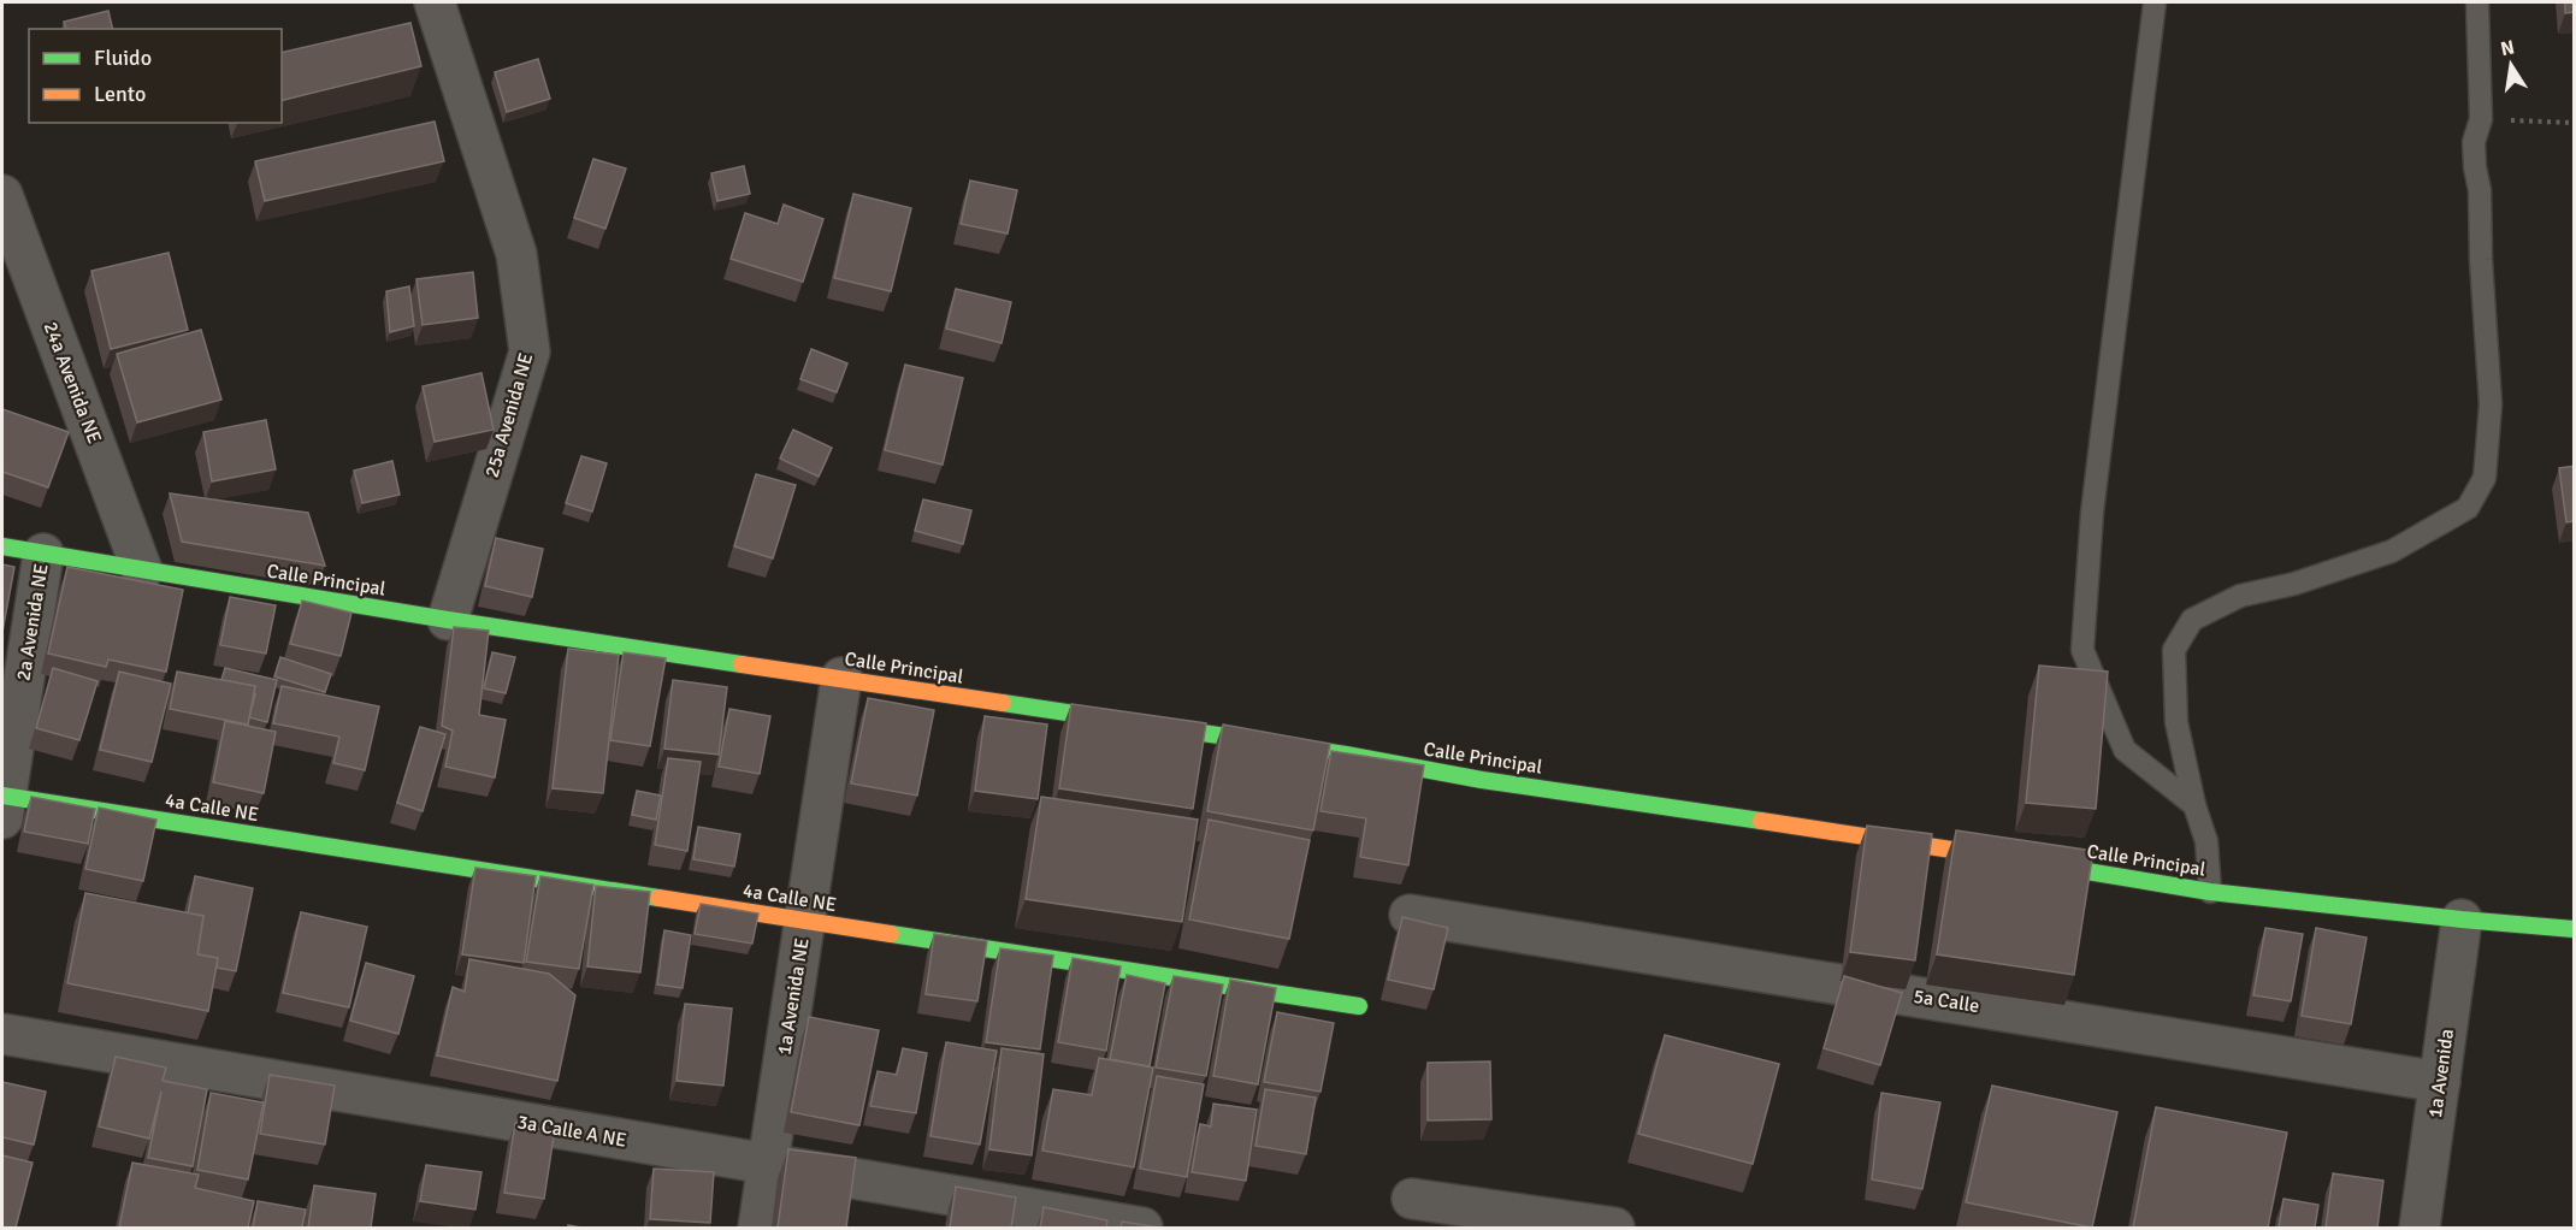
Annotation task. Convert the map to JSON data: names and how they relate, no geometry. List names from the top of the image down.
{
  "streets": {
    "street": [
      "24a Avenida NE",
      "25a Avenida NE",
      "Calle Principal",
      "2a Avenida NE",
      "4a Calle NE",
      "1a Avenida NE",
      "5a Calle",
      "1a Avenida",
      "3a Calle A NE"
    ]
  },
  "crossings": [
    ["24a Avenida NE", "Calle Principal"],
    ["25a Avenida NE", "Calle Principal"],
    ["Calle Principal", "2a Avenida NE"],
    ["Calle Principal", "1a Avenida NE"],
    ["Calle Principal", "1a Avenida"],
    ["2a Avenida NE", "4a Calle NE"],
    ["4a Calle NE", "1a Avenida NE"],
    ["1a Avenida NE", "3a Calle A NE"],
    ["5a Calle", "1a Avenida"]
  ],
  "legend": ["Fluido", "Lento"],
  "north": "top"
}
